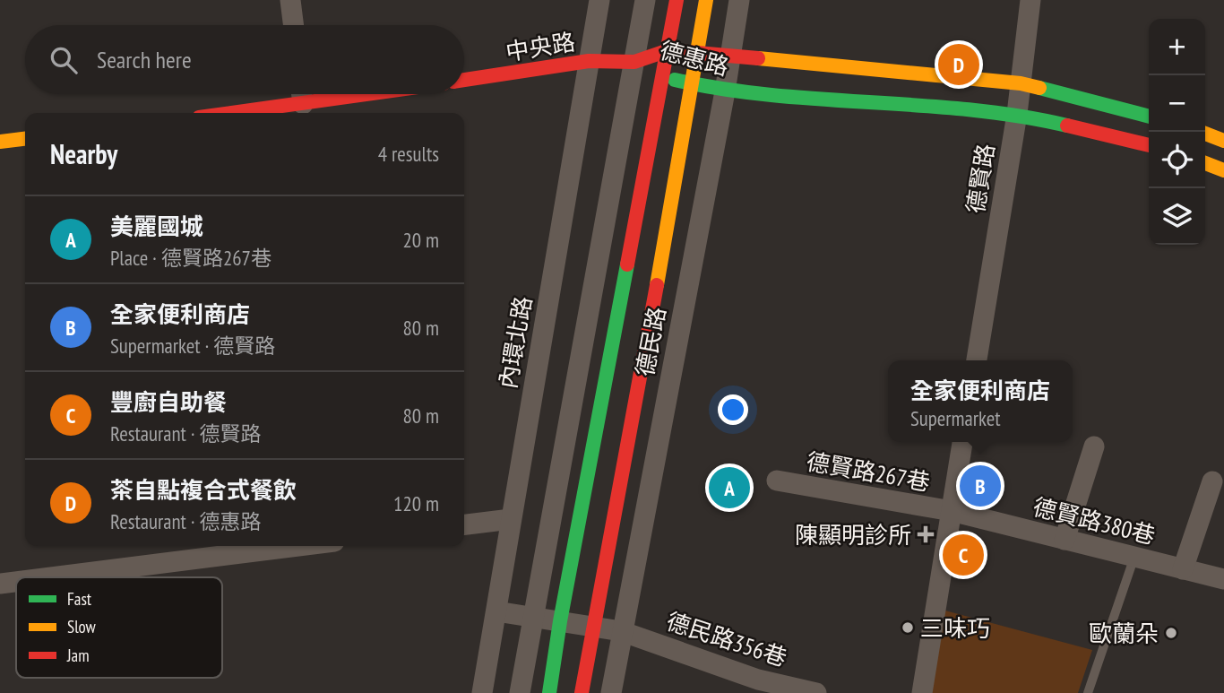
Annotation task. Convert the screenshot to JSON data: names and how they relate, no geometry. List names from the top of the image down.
{
  "streets": {
    "street": [
      "中央路",
      "德惠路",
      "德賢路",
      "德民路",
      "內環北路",
      "德賢路267巷",
      "德賢路380巷",
      "德民路356巷"
    ]
  },
  "crossings": [
    ["中央路", "德惠路"],
    ["中央路", "內環北路"],
    ["德惠路", "德賢路"],
    ["德惠路", "德民路"],
    ["德民路", "德民路356巷"],
    ["內環北路", "德民路356巷"],
    ["德賢路267巷", "德賢路380巷"]
  ],
  "places": {
    "health": ["陳顯明診所"],
    "other": ["三味巧", "歐蘭朵"]
  },
  "legend": ["Fast", "Slow", "Jam"],
  "page": {
    "map_buttons": ["+", "−"],
    "search": "Search here",
    "pins": [
      "D",
      "B",
      "A",
      "C"
    ],
    "heading": ["Nearby", "4 results"],
    "list": [
      {
        "mark": "A",
        "name": "美麗國城",
        "note": "Place · 德賢路267巷",
        "value": "20 m"
      },
      {
        "mark": "B",
        "name": "全家便利商店",
        "note": "Supermarket · 德賢路",
        "value": "80 m"
      },
      {
        "mark": "C",
        "name": "豐廚自助餐",
        "note": "Restaurant · 德賢路",
        "value": "80 m"
      },
      {
        "mark": "D",
        "name": "茶自點複合式餐飲",
        "note": "Restaurant · 德惠路",
        "value": "120 m"
      }
    ],
    "popup": ["全家便利商店", "Supermarket"]
  }
}
